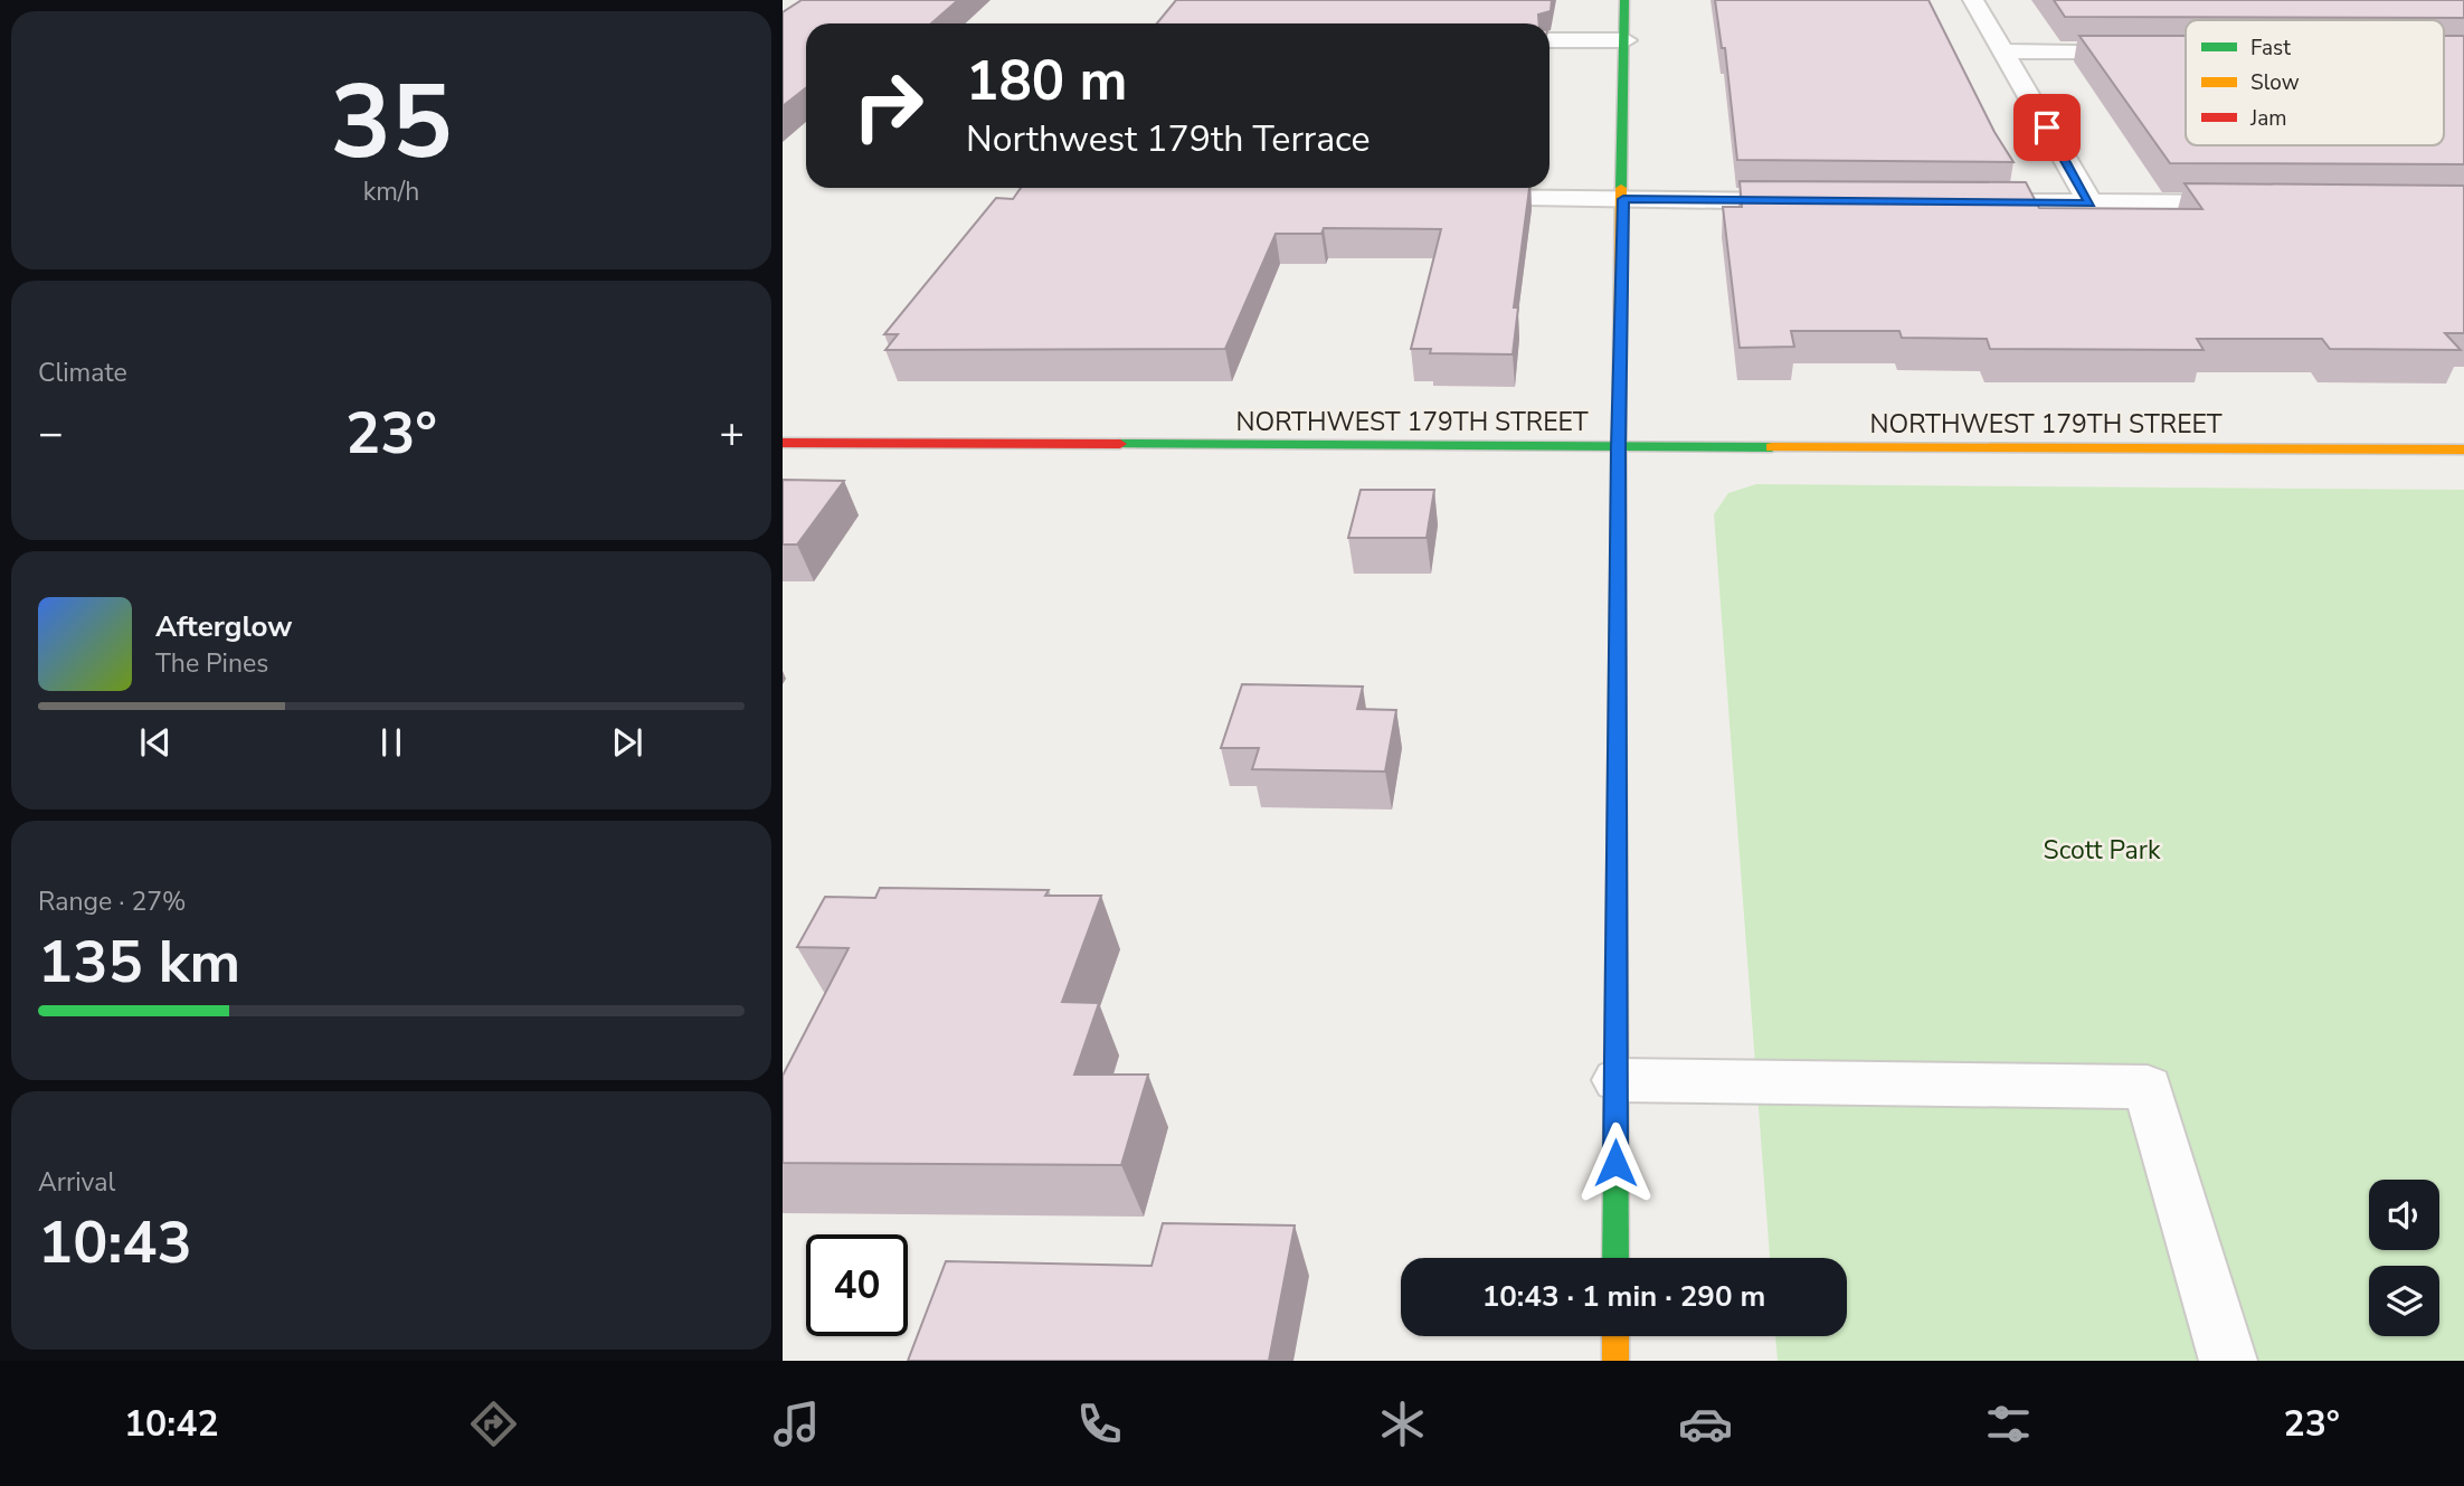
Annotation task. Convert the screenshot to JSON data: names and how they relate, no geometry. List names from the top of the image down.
{
  "streets": {
    "street": ["NORTHWEST 179TH STREET"]
  },
  "parks": ["Scott Park"],
  "legend": ["Fast", "Slow", "Jam"],
  "page": {
    "tile": [
      ["35", "km/h"],
      "Climate",
      ["Range · 27%", "135 km"],
      ["Arrival", "10:43"]
    ],
    "turn": ["180 m", "Northwest 179th Terrace"],
    "heat": ["−", "23°", "+"],
    "song": ["Afterglow", "The Pines"],
    "limit": "40",
    "trip": "10:43 · 1 min · 290 m",
    "tabs": ["10:42", "23°"]
  }
}
